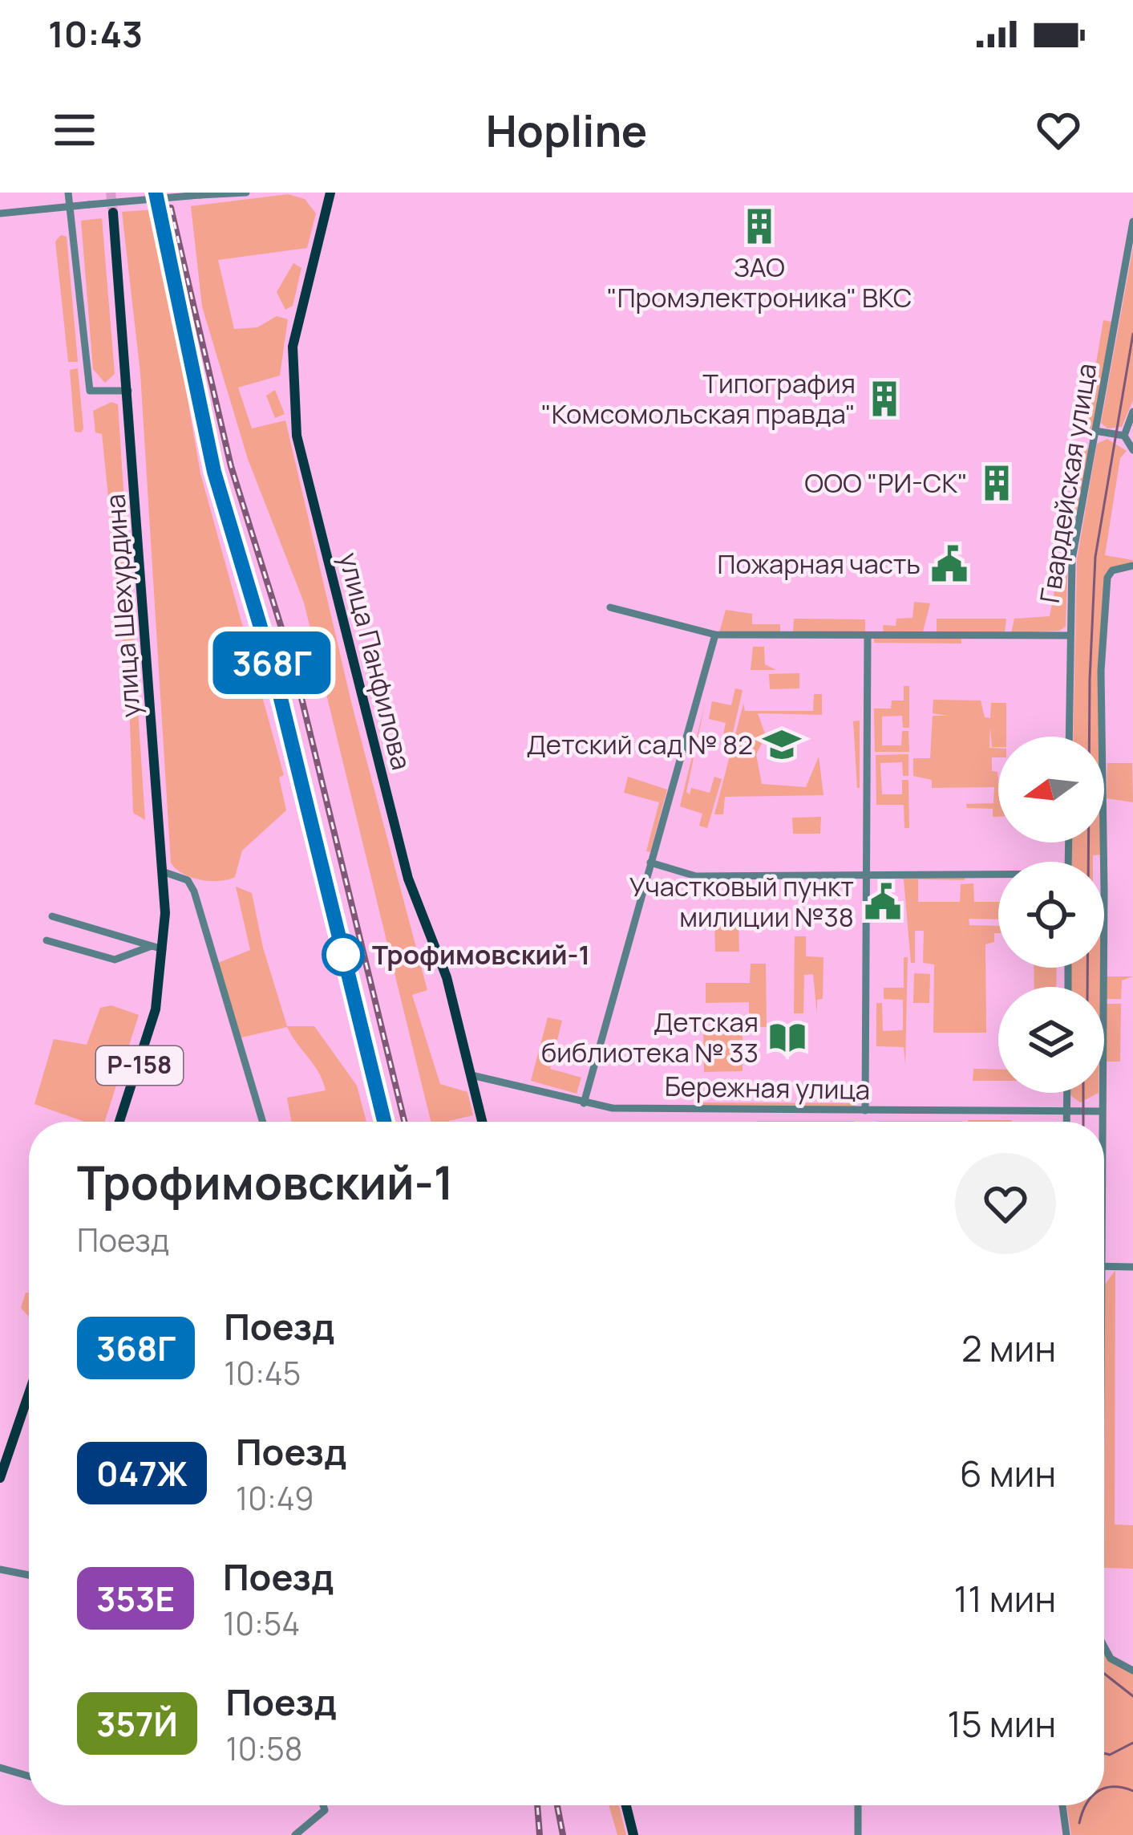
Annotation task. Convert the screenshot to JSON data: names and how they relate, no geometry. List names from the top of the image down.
{
  "streets": {
    "main road": ["улица Шехурдина", "улица Панфилова", "Р-158"],
    "street": ["Гвардейская улица", "Бережная улица"]
  },
  "crossings": [
    ["улица Панфилова", "Бережная улица"]
  ],
  "places": {
    "building": ["ЗАО \"Промэлектроника\" ВКС", "Типография \"Комсомольская правда\"", "ООО \"РИ-СК\""],
    "public building": ["Пожарная часть", "Участковый пункт милиции №38"],
    "school or university": ["Детский сад № 82"],
    "other": ["Трофимовский-1"],
    "library": ["Детская библиотека № 33"]
  },
  "north": "left",
  "page": {
    "status": "10:43",
    "header": "Hopline",
    "on_map": "368Г",
    "heading": ["Трофимовский-1", "Поезд"],
    "list": [
      {
        "mark": "368Г",
        "name": "Поезд",
        "note": "10:45",
        "value": "2 мин"
      },
      {
        "mark": "047Ж",
        "name": "Поезд",
        "note": "10:49",
        "value": "6 мин"
      },
      {
        "mark": "353Е",
        "name": "Поезд",
        "note": "10:54",
        "value": "11 мин"
      },
      {
        "mark": "357Й",
        "name": "Поезд",
        "note": "10:58",
        "value": "15 мин"
      }
    ]
  }
}
